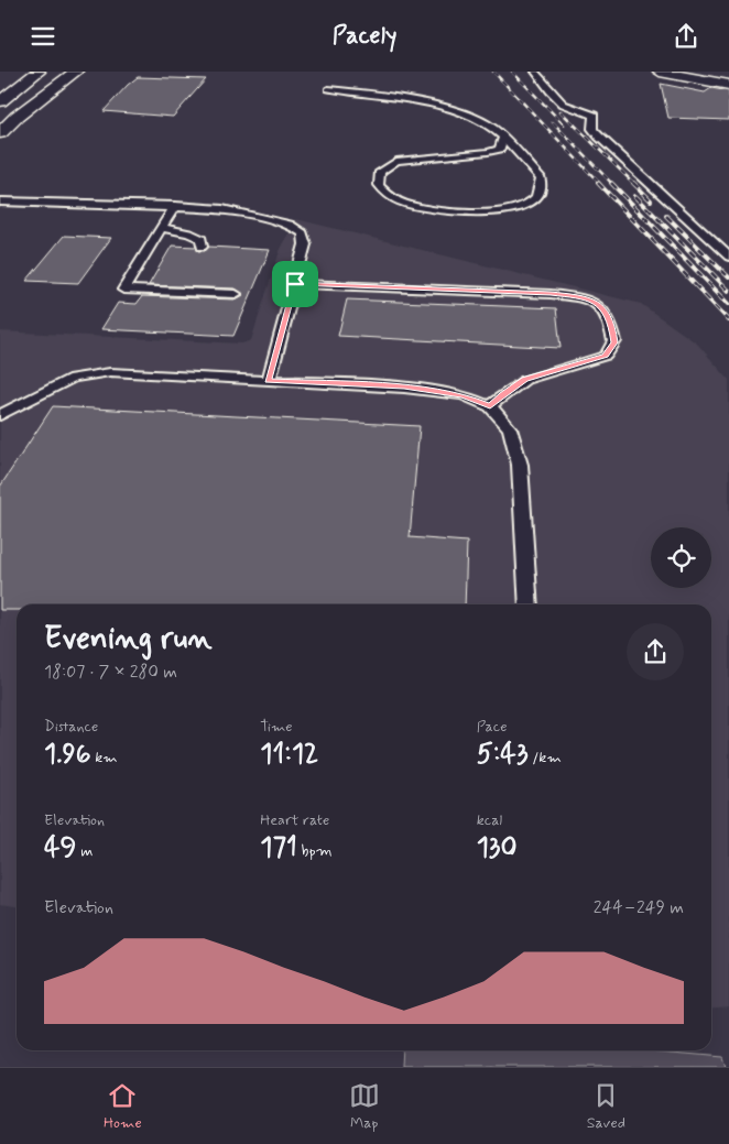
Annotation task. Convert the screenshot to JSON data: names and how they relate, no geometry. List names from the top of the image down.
{
  "page": {
    "header": "Pacely",
    "heading": ["Evening run", "18:07 · 7 × 280 m"],
    "stats": [
      ["Distance", "1.96 km"],
      ["Time", "11:12"],
      ["Pace", "5:43 /km"],
      ["Elevation", "49 m"],
      ["Heart rate", "171 bpm"],
      ["kcal", "130"]
    ],
    "chart": ["Elevation", "244–249 m"],
    "tabs": ["Home", "Map", "Saved"]
  }
}
